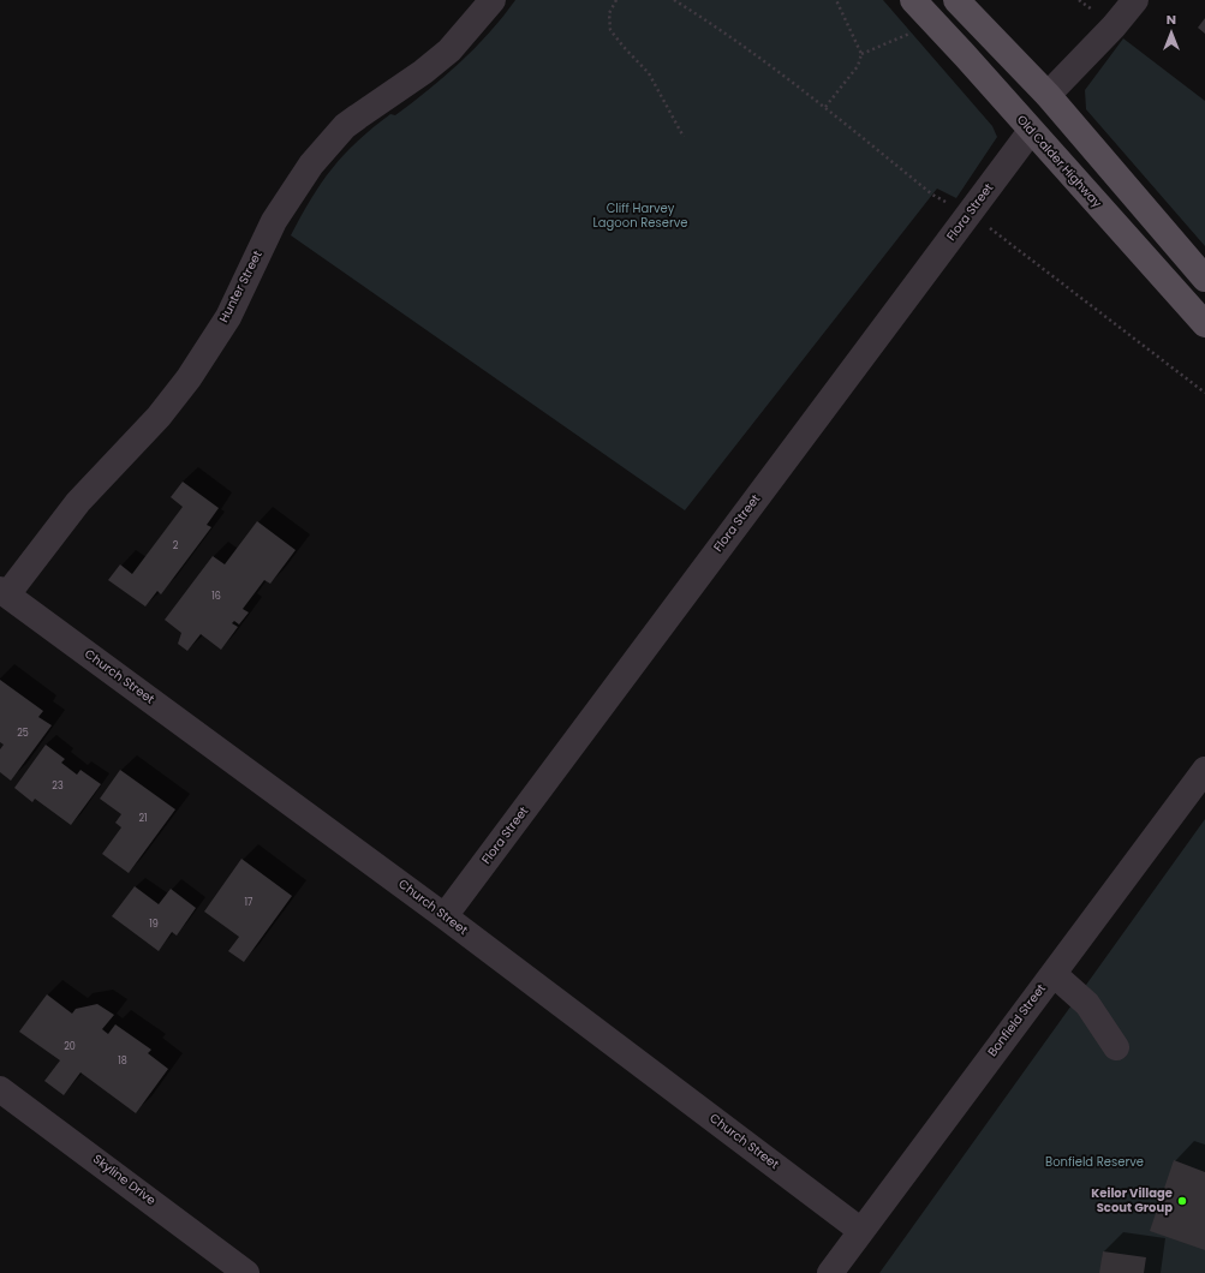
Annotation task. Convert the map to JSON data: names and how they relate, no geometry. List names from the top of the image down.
{
  "streets": {
    "main road": ["Old Calder Highway"],
    "street": [
      "Flora Street",
      "Hunter Street",
      "Church Street",
      "Bonfield Street",
      "Skyline Drive"
    ]
  },
  "crossings": [
    ["Old Calder Highway", "Flora Street"],
    ["Flora Street", "Church Street"],
    ["Hunter Street", "Church Street"],
    ["Church Street", "Bonfield Street"]
  ],
  "parks": ["Cliff Harvey Lagoon Reserve", "Bonfield Reserve"],
  "places": ["Keilor Village Scout Group"],
  "house_numbers": [
    "2",
    "16",
    "25",
    "23",
    "21",
    "17",
    "19",
    "20",
    "18"
  ],
  "north": "top"
}
